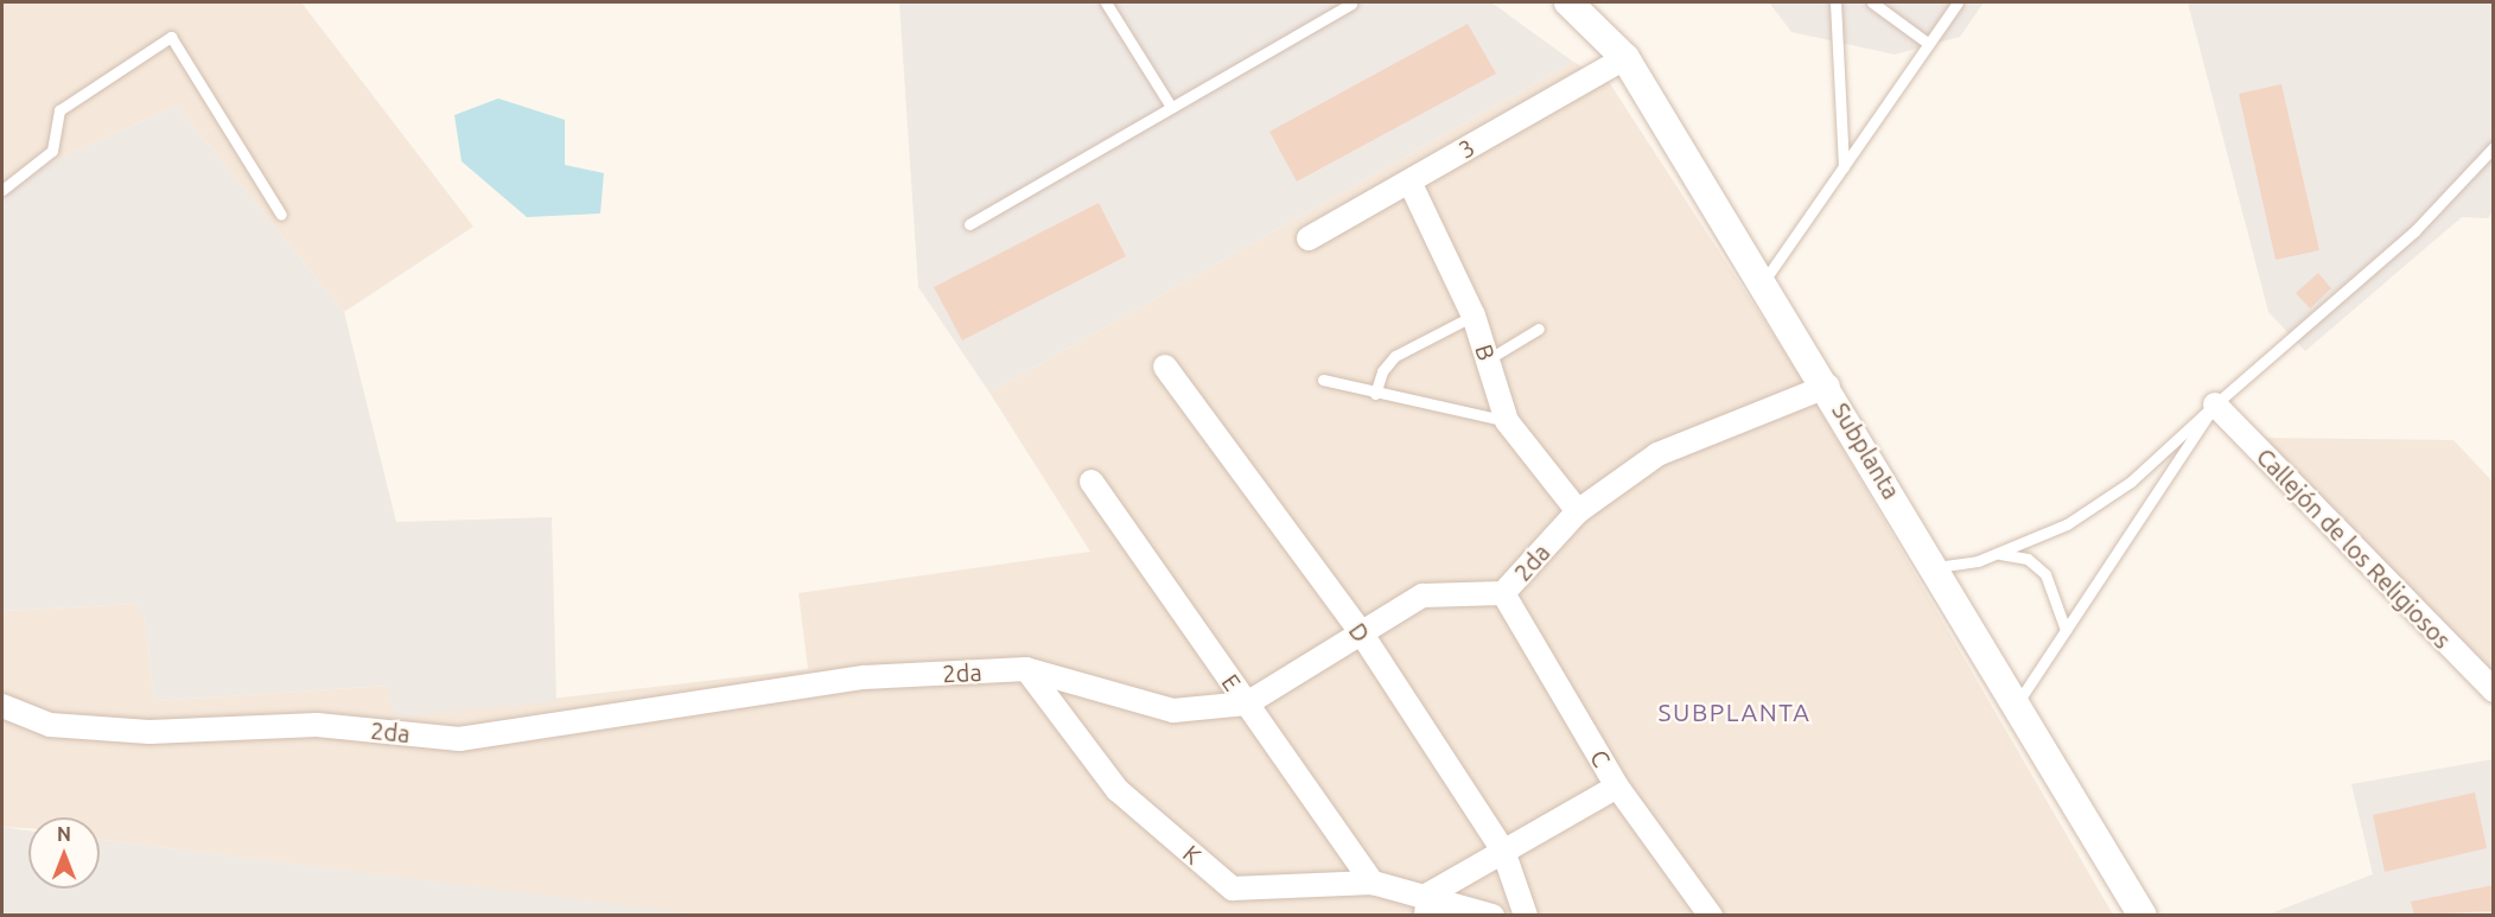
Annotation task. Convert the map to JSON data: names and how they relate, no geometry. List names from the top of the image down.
{
  "streets": {
    "street": [
      "3",
      "B",
      "Subplanta",
      "Callejón de los Religiosos",
      "2da",
      "D",
      "E",
      "C",
      "K"
    ]
  },
  "crossings": [
    ["3", "B"],
    ["3", "Subplanta"],
    ["B", "2da"],
    ["Subplanta", "2da"],
    ["2da", "D"],
    ["2da", "E"],
    ["2da", "C"],
    ["2da", "K"],
    ["E", "K"]
  ],
  "districts": ["SUBPLANTA"],
  "north": "top"
}
